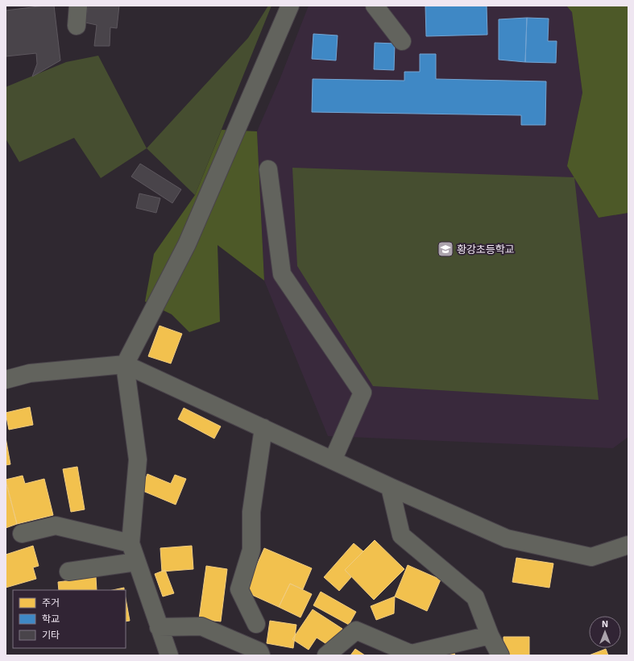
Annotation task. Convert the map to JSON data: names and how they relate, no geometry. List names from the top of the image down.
{
  "places": {
    "school or university": ["황강초등학교"]
  },
  "legend": ["주거", "학교", "기타"],
  "north": "top"
}
